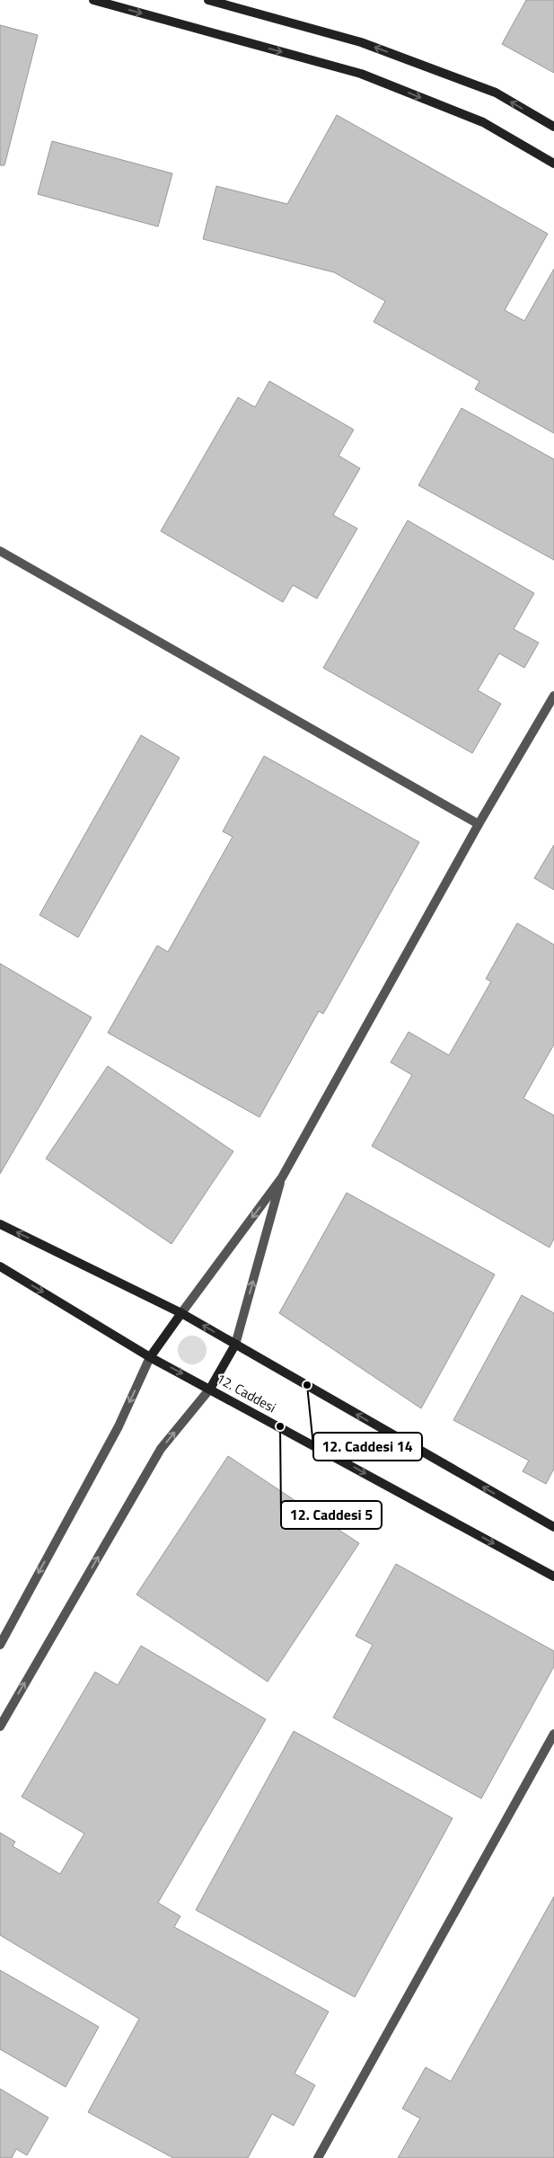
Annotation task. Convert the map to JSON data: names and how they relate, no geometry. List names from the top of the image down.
{
  "streets": {
    "street": ["12. Caddesi"]
  },
  "places": ["12. Caddesi 14", "12. Caddesi 5"]
}
